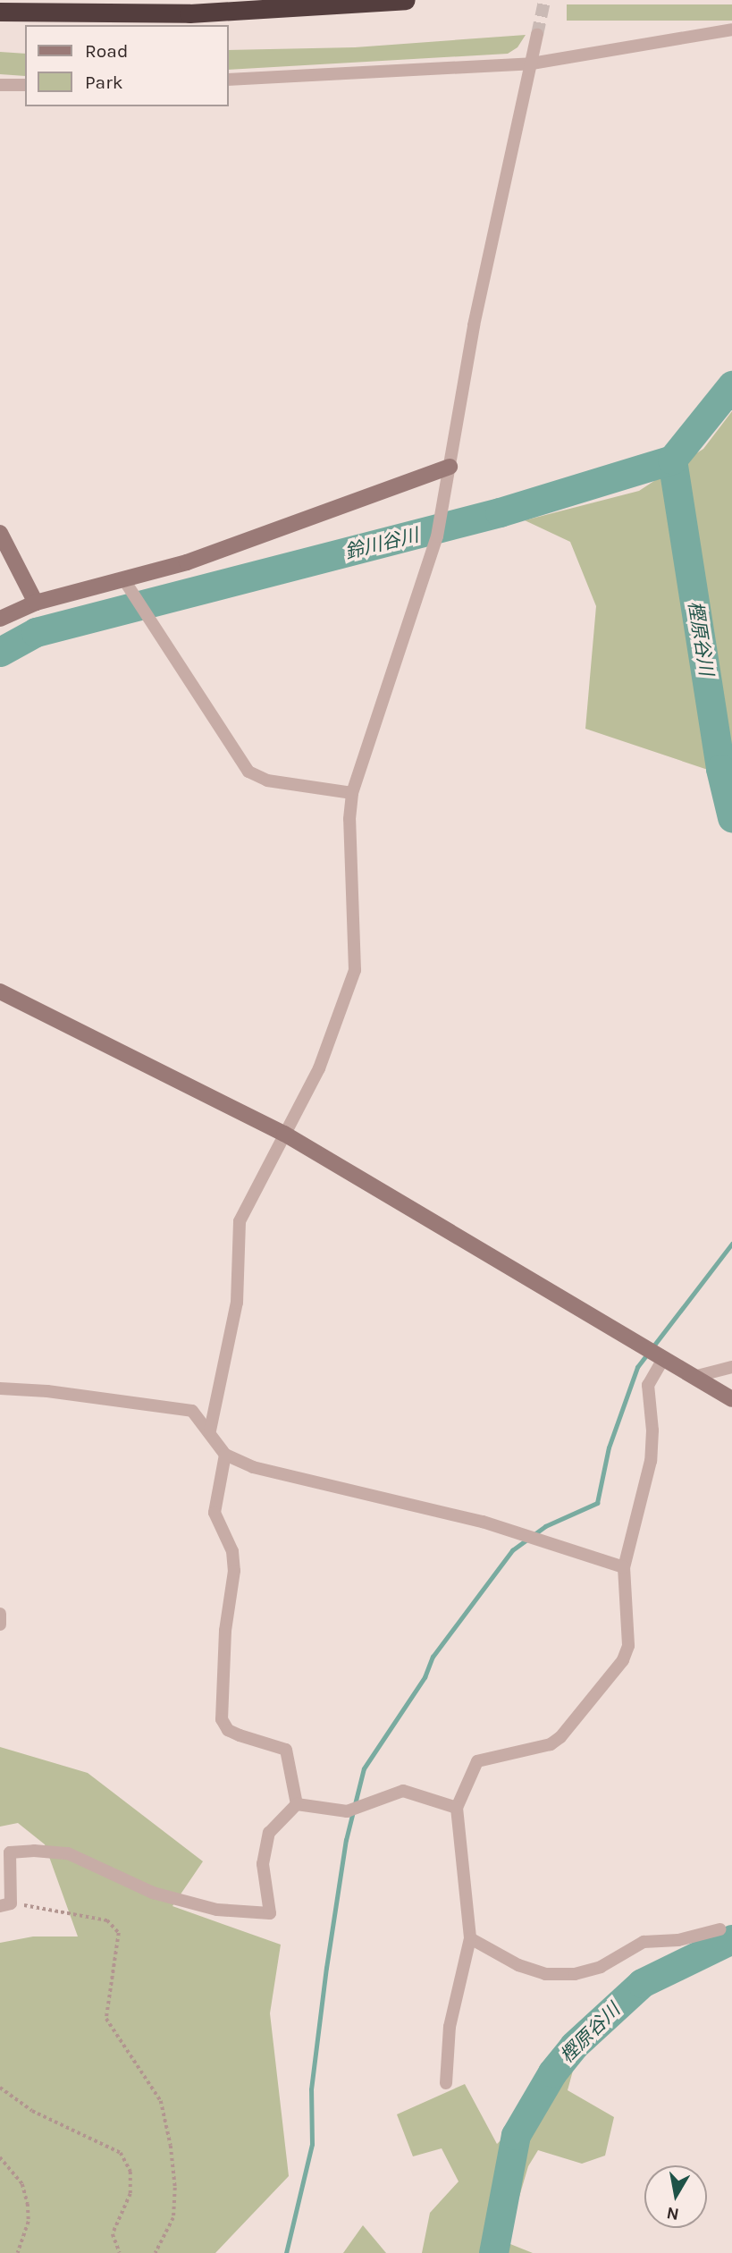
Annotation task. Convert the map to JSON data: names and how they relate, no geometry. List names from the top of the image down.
{
  "water": ["鈴川谷川", "樫原谷川"],
  "legend": ["Road", "Park"],
  "north": "bottom"
}
